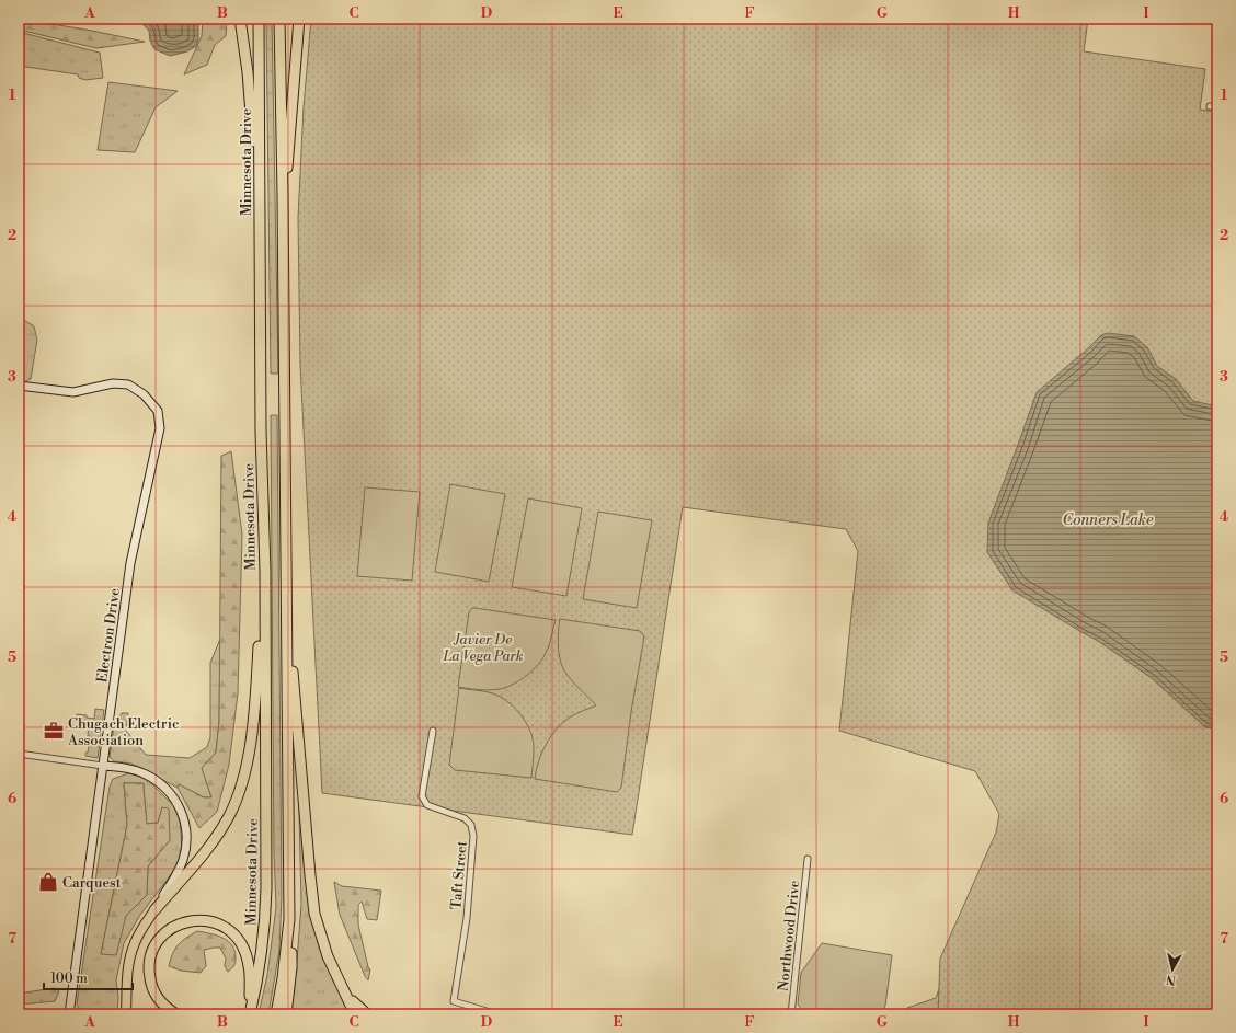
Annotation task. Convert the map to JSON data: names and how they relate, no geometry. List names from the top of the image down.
{
  "streets": {
    "highway": ["Minnesota Drive"],
    "street": ["Electron Drive", "Taft Street", "Northwood Drive"]
  },
  "water": ["Conners Lake"],
  "parks": ["Javier De La Vega Park"],
  "places": {
    "office": ["Chugach Electric Association"],
    "shop": ["Carquest"]
  },
  "scale_bar": "100 m",
  "north": "bottom",
  "grid": {
    "columns": [
      "A",
      "B",
      "C",
      "D",
      "E",
      "F",
      "G",
      "H",
      "I"
    ],
    "rows": [
      "1",
      "2",
      "3",
      "4",
      "5",
      "6",
      "7"
    ]
  }
}
